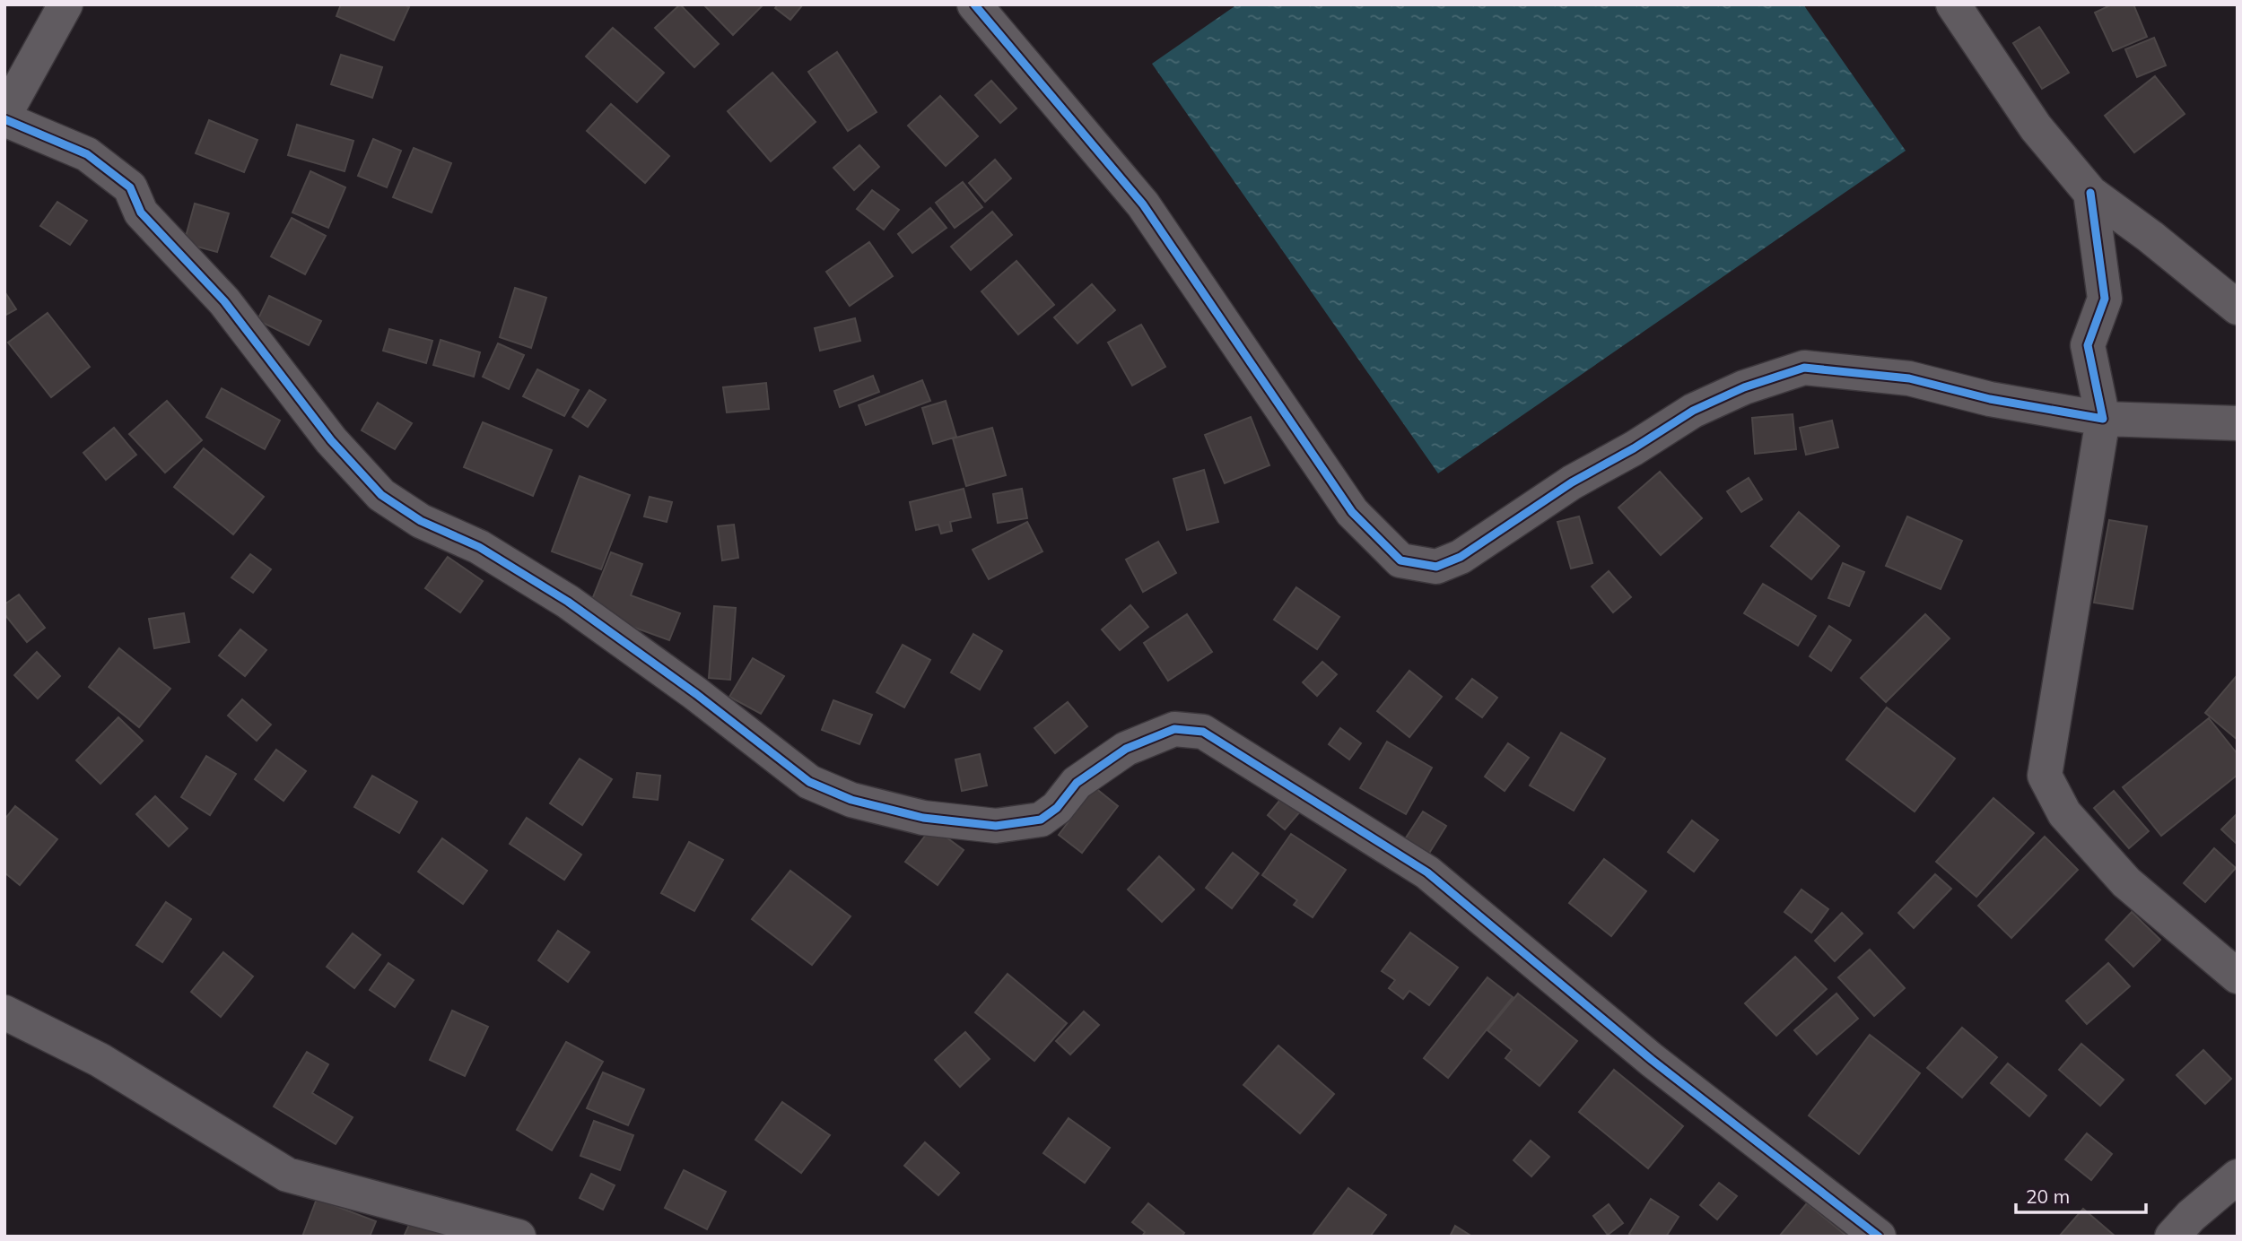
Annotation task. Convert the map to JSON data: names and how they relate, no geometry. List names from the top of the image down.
{
  "scale_bar": "20 m"
}
